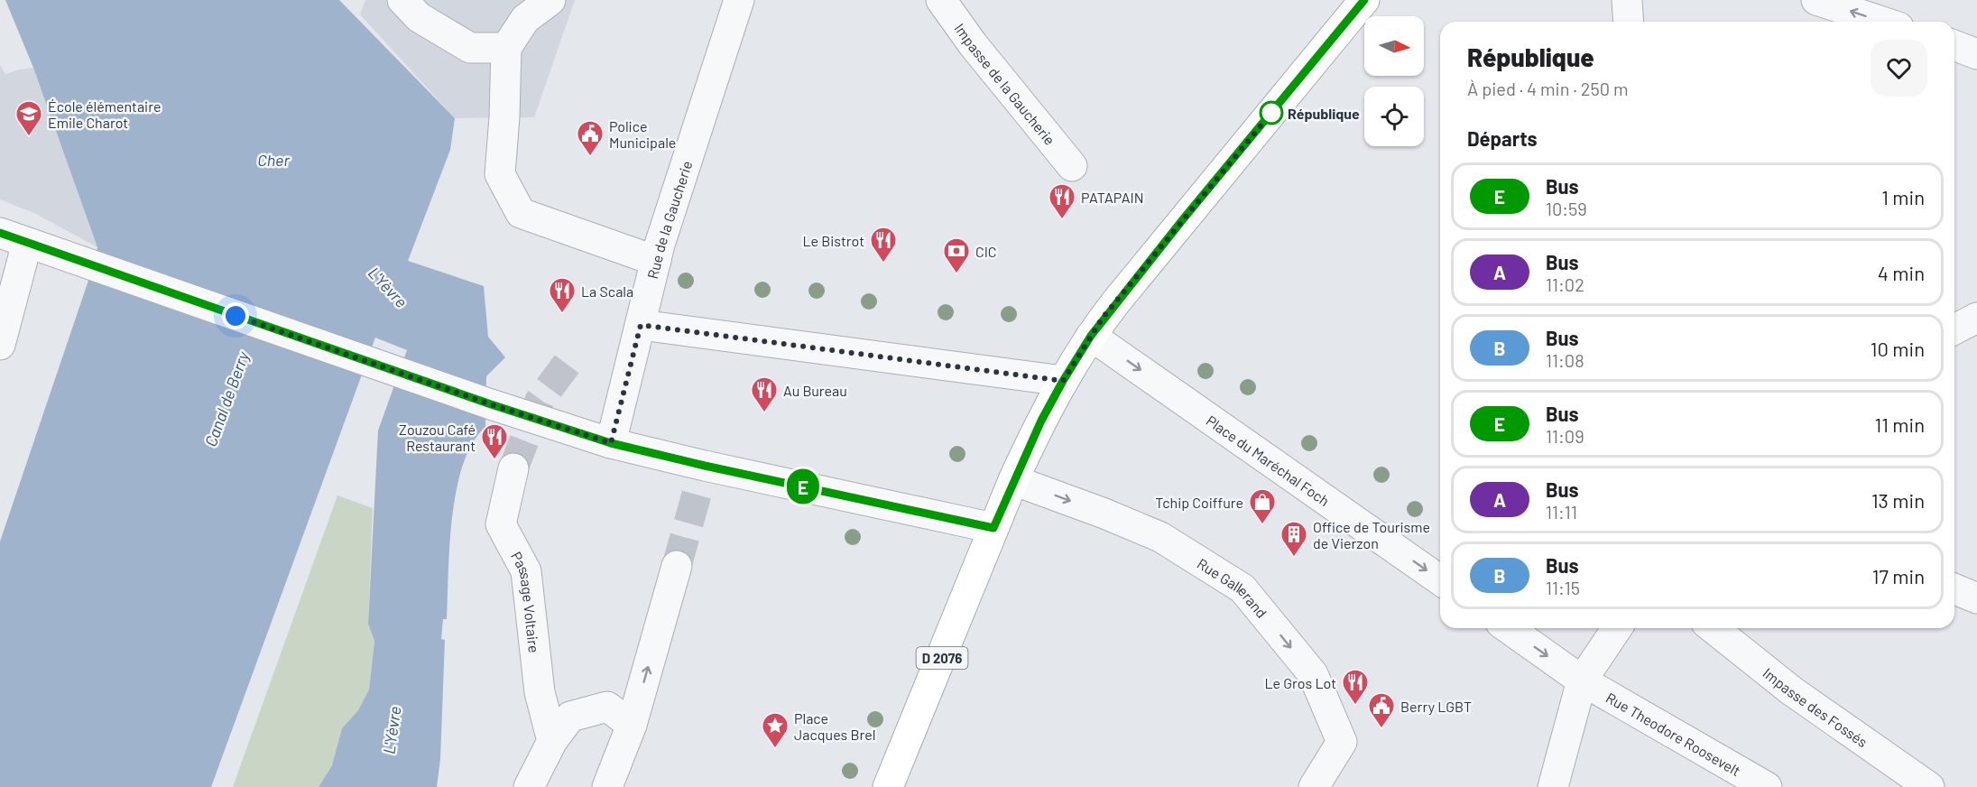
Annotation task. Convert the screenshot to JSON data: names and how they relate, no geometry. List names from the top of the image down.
{
  "streets": {
    "main road": ["D 2076"],
    "street": [
      "Impasse de la Gaucherie",
      "Rue de la Gaucherie",
      "Place du Maréchal Foch",
      "Rue Gallerand",
      "Passage Voltaire",
      "Impasse des Fossés",
      "Rue Theodore Roosevelt"
    ]
  },
  "crossings": [
    ["Place du Maréchal Foch", "D 2076"],
    ["Rue Gallerand", "D 2076"]
  ],
  "one_way": ["Place du Maréchal Foch", "Rue Gallerand"],
  "water": ["Cher", "L'Yèvre", "Canal de Berry"],
  "places": {
    "other": ["République"],
    "school or university": ["École élémentaire Emile Charot"],
    "public building": ["Police Municipale", "Berry LGBT"],
    "restaurant": [
      "PATAPAIN",
      "Le Bistrot",
      "La Scala",
      "Au Bureau",
      "Zouzou Café Restaurant",
      "Le Gros Lot"
    ],
    "bank": ["CIC"],
    "shop": ["Tchip Coiffure"],
    "building": ["Office de Tourisme de Vierzon"],
    "place": ["Place Jacques Brel"]
  },
  "lines": ["bus line E"],
  "north": "right",
  "page": {
    "on_map": "E",
    "heading": [
      ["République", "À pied · 4 min · 250 m"],
      "Départs"
    ],
    "list": [
      {
        "mark": "E",
        "name": "Bus",
        "note": "10:59",
        "value": "1 min"
      },
      {
        "mark": "A",
        "name": "Bus",
        "note": "11:02",
        "value": "4 min"
      },
      {
        "mark": "B",
        "name": "Bus",
        "note": "11:08",
        "value": "10 min"
      },
      {
        "mark": "E",
        "name": "Bus",
        "note": "11:09",
        "value": "11 min"
      },
      {
        "mark": "A",
        "name": "Bus",
        "note": "11:11",
        "value": "13 min"
      },
      {
        "mark": "B",
        "name": "Bus",
        "note": "11:15",
        "value": "17 min"
      }
    ]
  }
}
